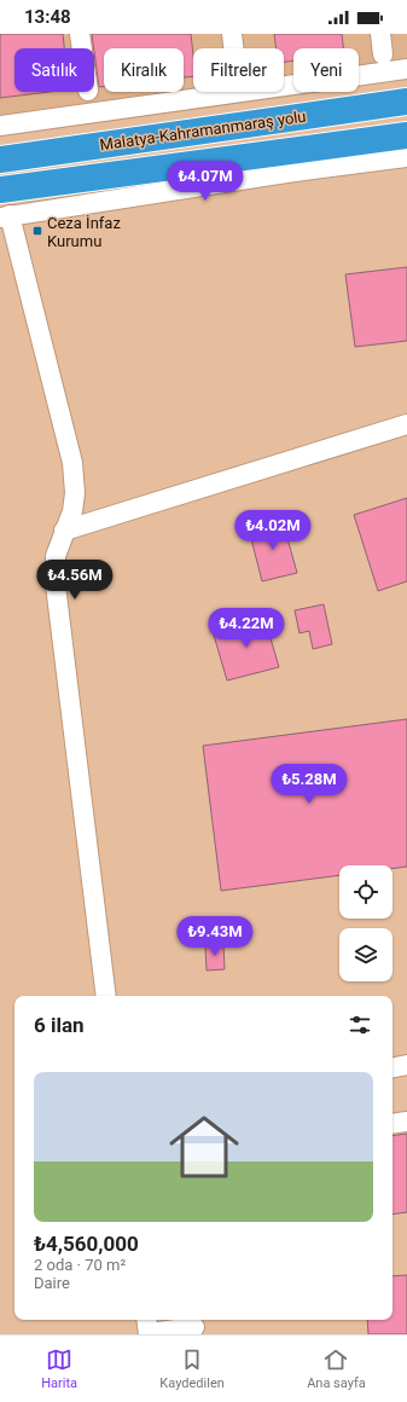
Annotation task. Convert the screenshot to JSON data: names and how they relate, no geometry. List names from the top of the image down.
{
  "streets": {
    "highway": ["Malatya-Kahramanmaraş yolu"]
  },
  "places": {
    "transit": ["Ceza İnfaz Kurumu"]
  },
  "page": {
    "status": "13:48",
    "chip": [
      "Satılık",
      "Kiralık",
      "Filtreler",
      "Yeni"
    ],
    "price": [
      "₺4.07M",
      "₺4.02M",
      "₺4.56M",
      "₺4.22M",
      "₺5.28M",
      "₺9.43M"
    ],
    "heading": "6 ilan",
    "list": [
      {
        "name": "₺4,560,000",
        "note": "2 oda · 70 m² · Daire"
      }
    ],
    "tabs": ["Harita", "Kaydedilen", "Ana sayfa"]
  }
}
